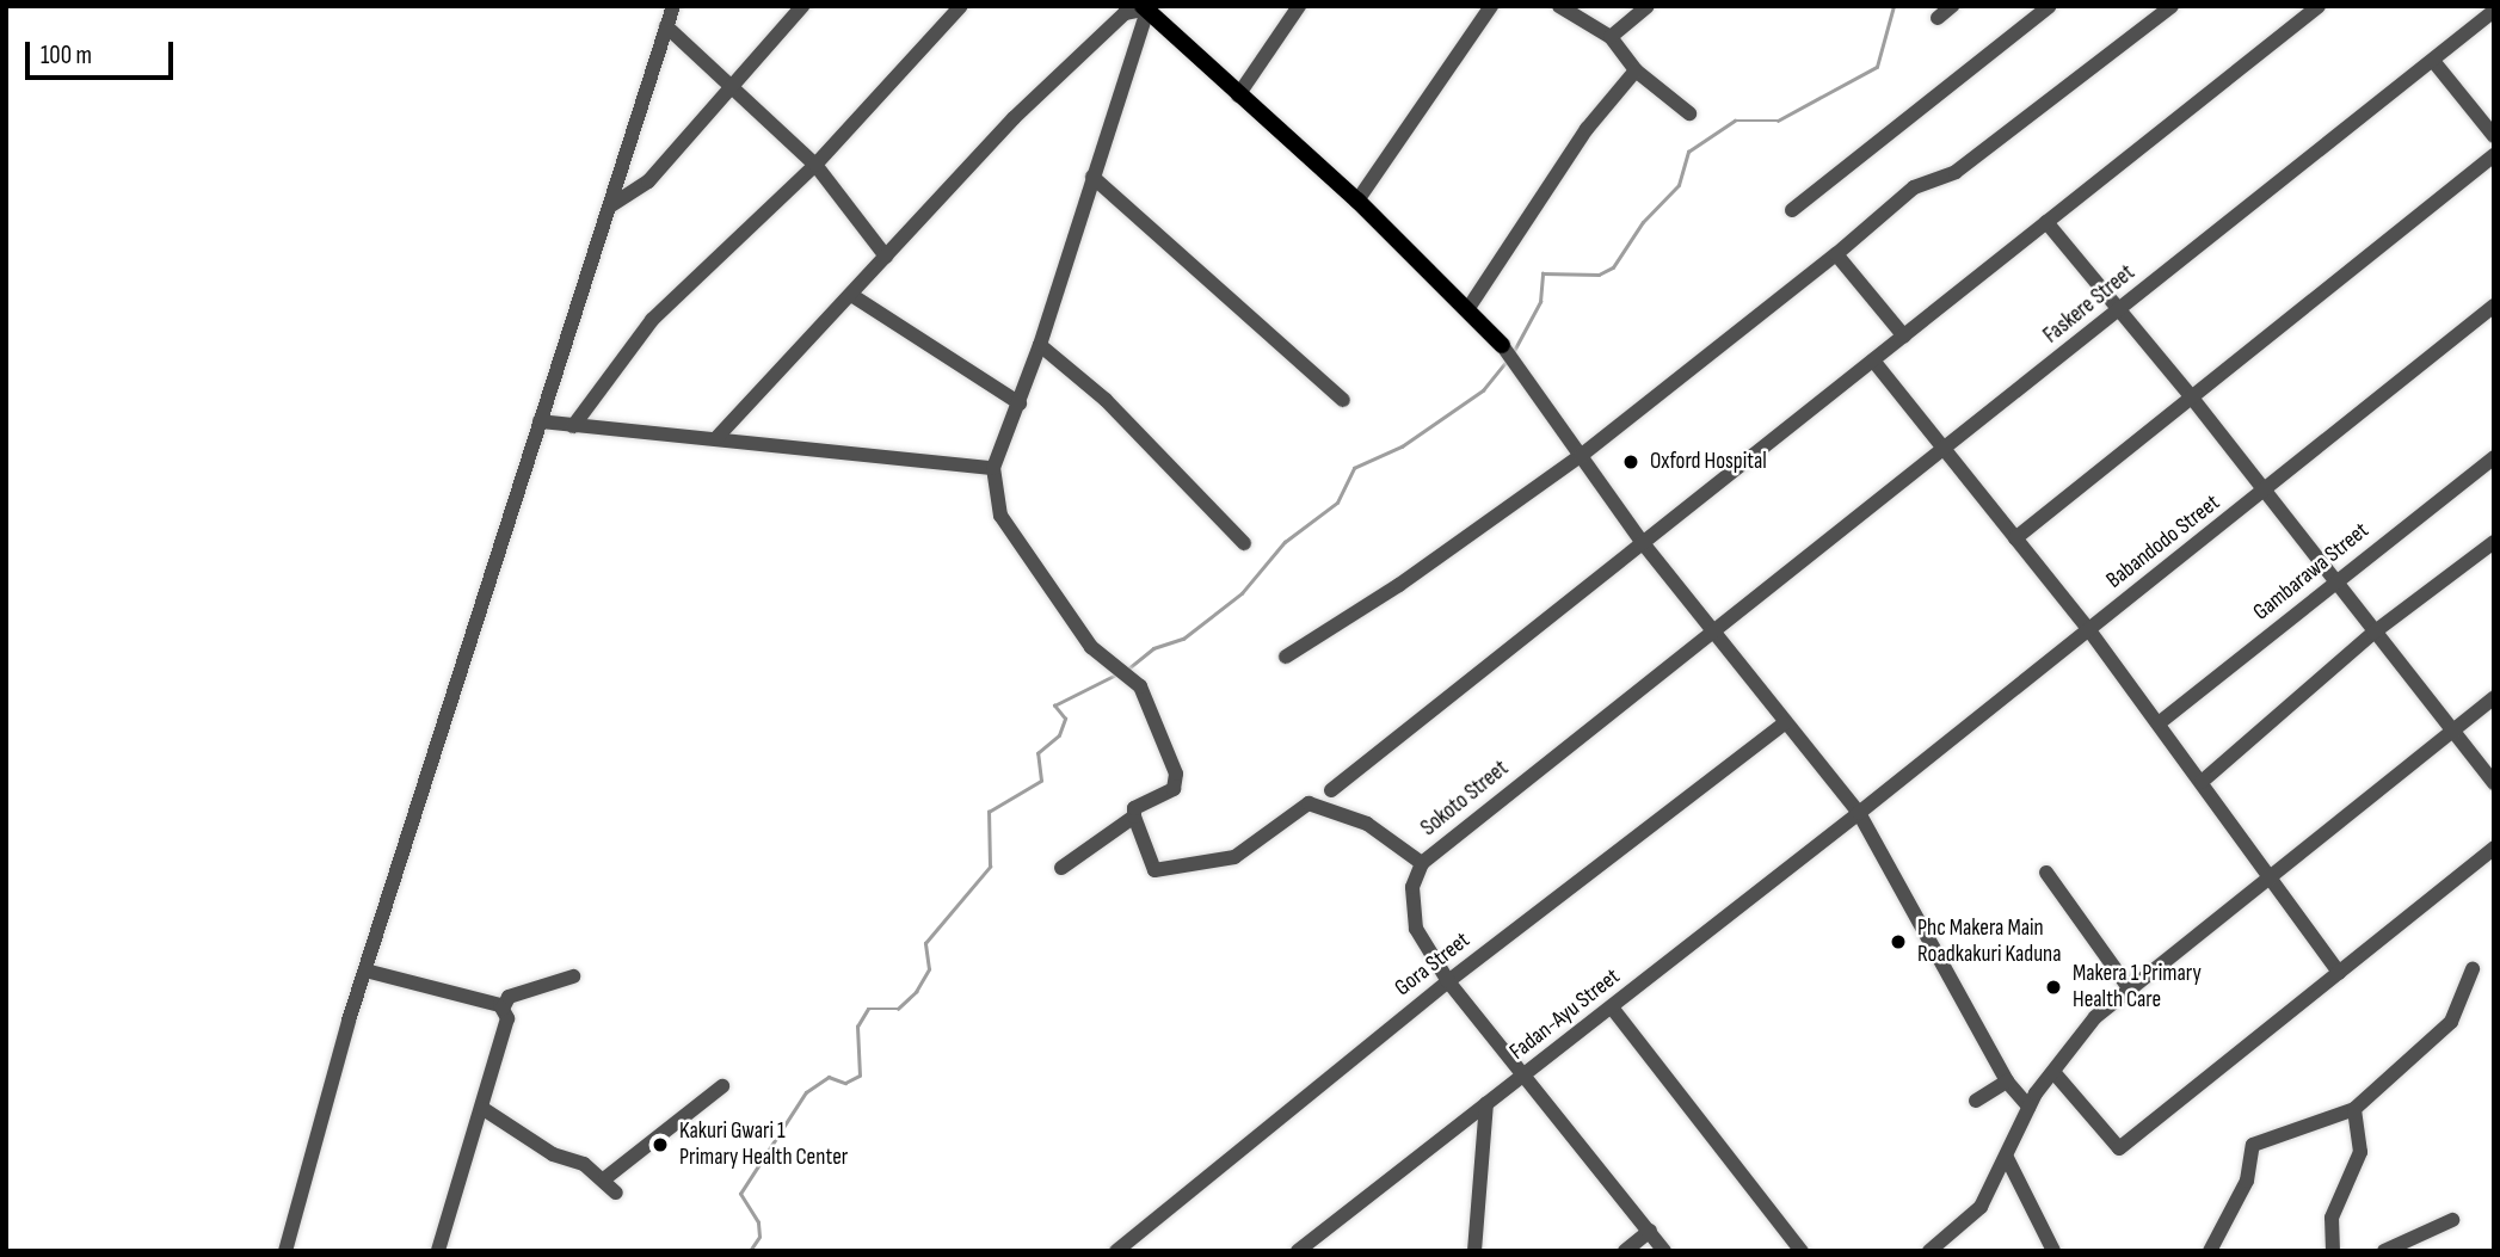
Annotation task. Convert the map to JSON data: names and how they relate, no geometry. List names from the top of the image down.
{
  "streets": {
    "street": [
      "Faskere Street",
      "Babandodo Street",
      "Gambarawa Street",
      "Sokoto Street",
      "Gora Street",
      "Fadan-Ayu Street"
    ]
  },
  "crossings": [
    ["Faskere Street", "Sokoto Street"],
    ["Babandodo Street", "Fadan-Ayu Street"],
    ["Sokoto Street", "Gora Street"],
    ["Sokoto Street", "Fadan-Ayu Street"]
  ],
  "places": [
    "Oxford Hospital",
    "Phc Makera Main Roadkakuri Kaduna",
    "Makera 1 Primary Health Care",
    "Kakuri Gwari 1 Primary Health Center"
  ],
  "scale_bar": "100 m"
}
